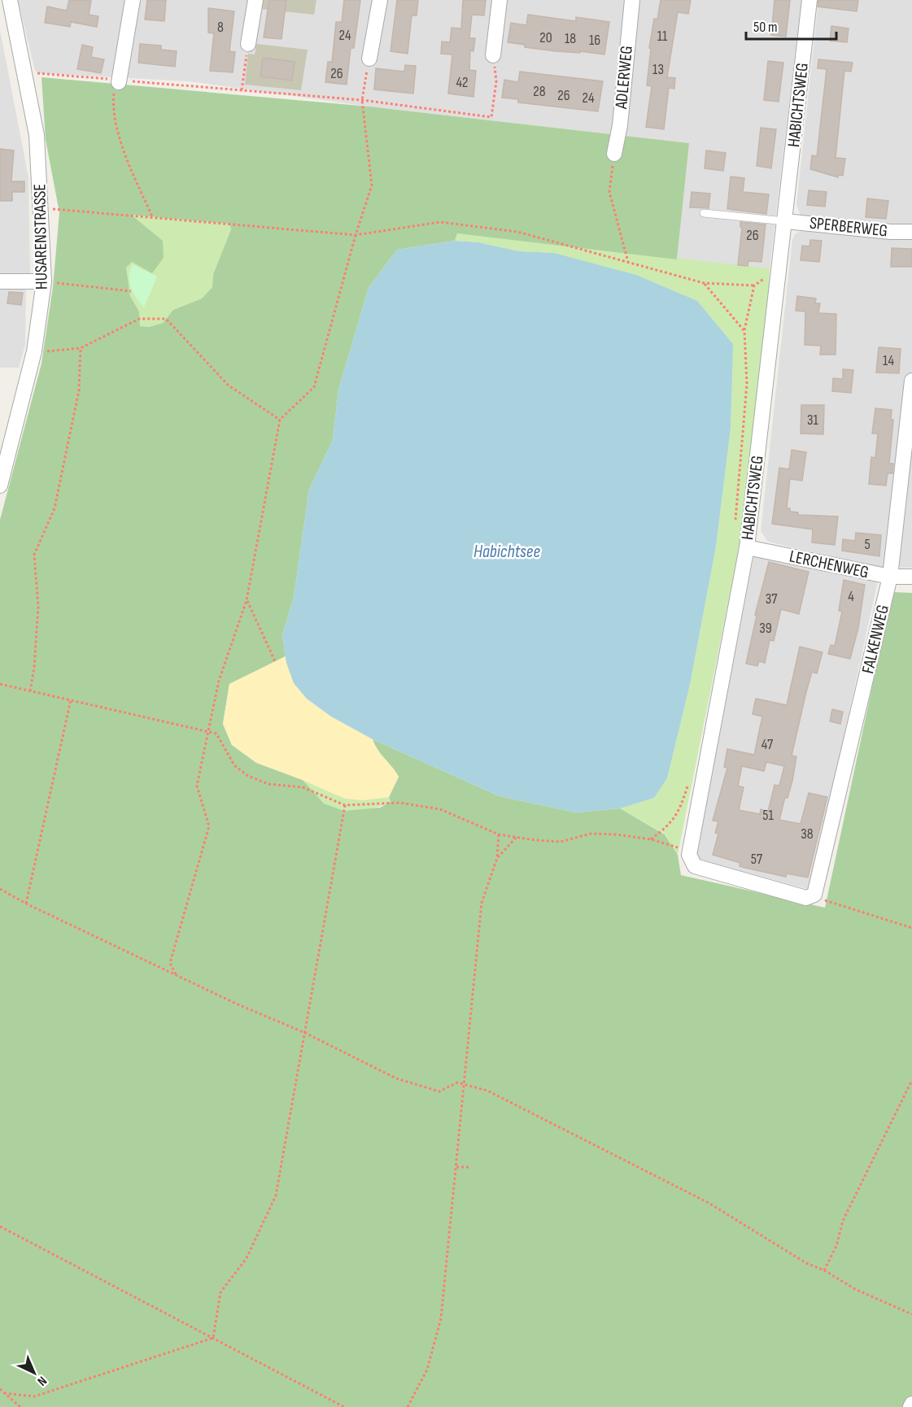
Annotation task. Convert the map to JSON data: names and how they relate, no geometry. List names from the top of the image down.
{
  "streets": {
    "street": [
      "ADLERWEG",
      "HABICHTSWEG",
      "SPERBERWEG",
      "HUSARENSTRASSE",
      "LERCHENWEG",
      "FALKENWEG"
    ]
  },
  "crossings": [
    ["HABICHTSWEG", "SPERBERWEG"],
    ["HABICHTSWEG", "LERCHENWEG"],
    ["LERCHENWEG", "FALKENWEG"]
  ],
  "water": ["Habichtsee"],
  "house_numbers": [
    "8",
    "24",
    "11",
    "20",
    "18",
    "16",
    "13",
    "26",
    "42",
    "28",
    "26",
    "24",
    "26",
    "14",
    "31",
    "5",
    "4",
    "37",
    "39",
    "47",
    "51",
    "38",
    "57"
  ],
  "scale_bar": "50 m",
  "north": "bottom right"
}
